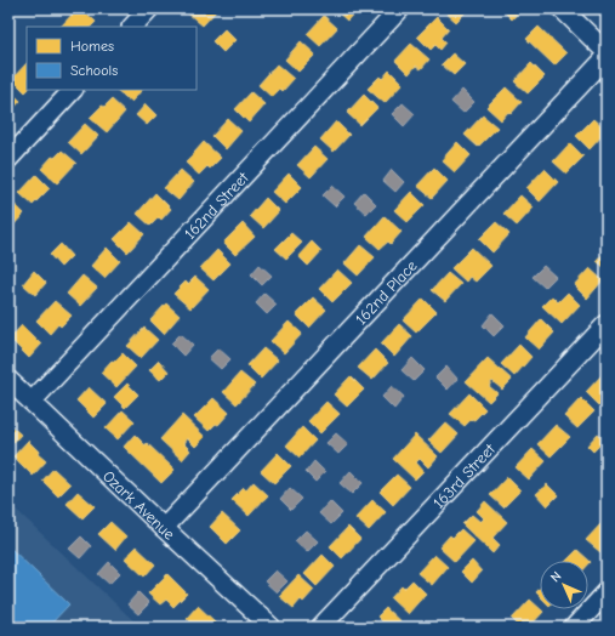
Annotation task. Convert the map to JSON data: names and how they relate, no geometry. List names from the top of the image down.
{
  "streets": {
    "street": [
      "162nd Street",
      "162nd Place",
      "163rd Street",
      "Ozark Avenue"
    ]
  },
  "crossings": [
    ["162nd Street", "Ozark Avenue"],
    ["162nd Place", "Ozark Avenue"]
  ],
  "legend": ["Homes", "Schools"],
  "north": "top left"
}
